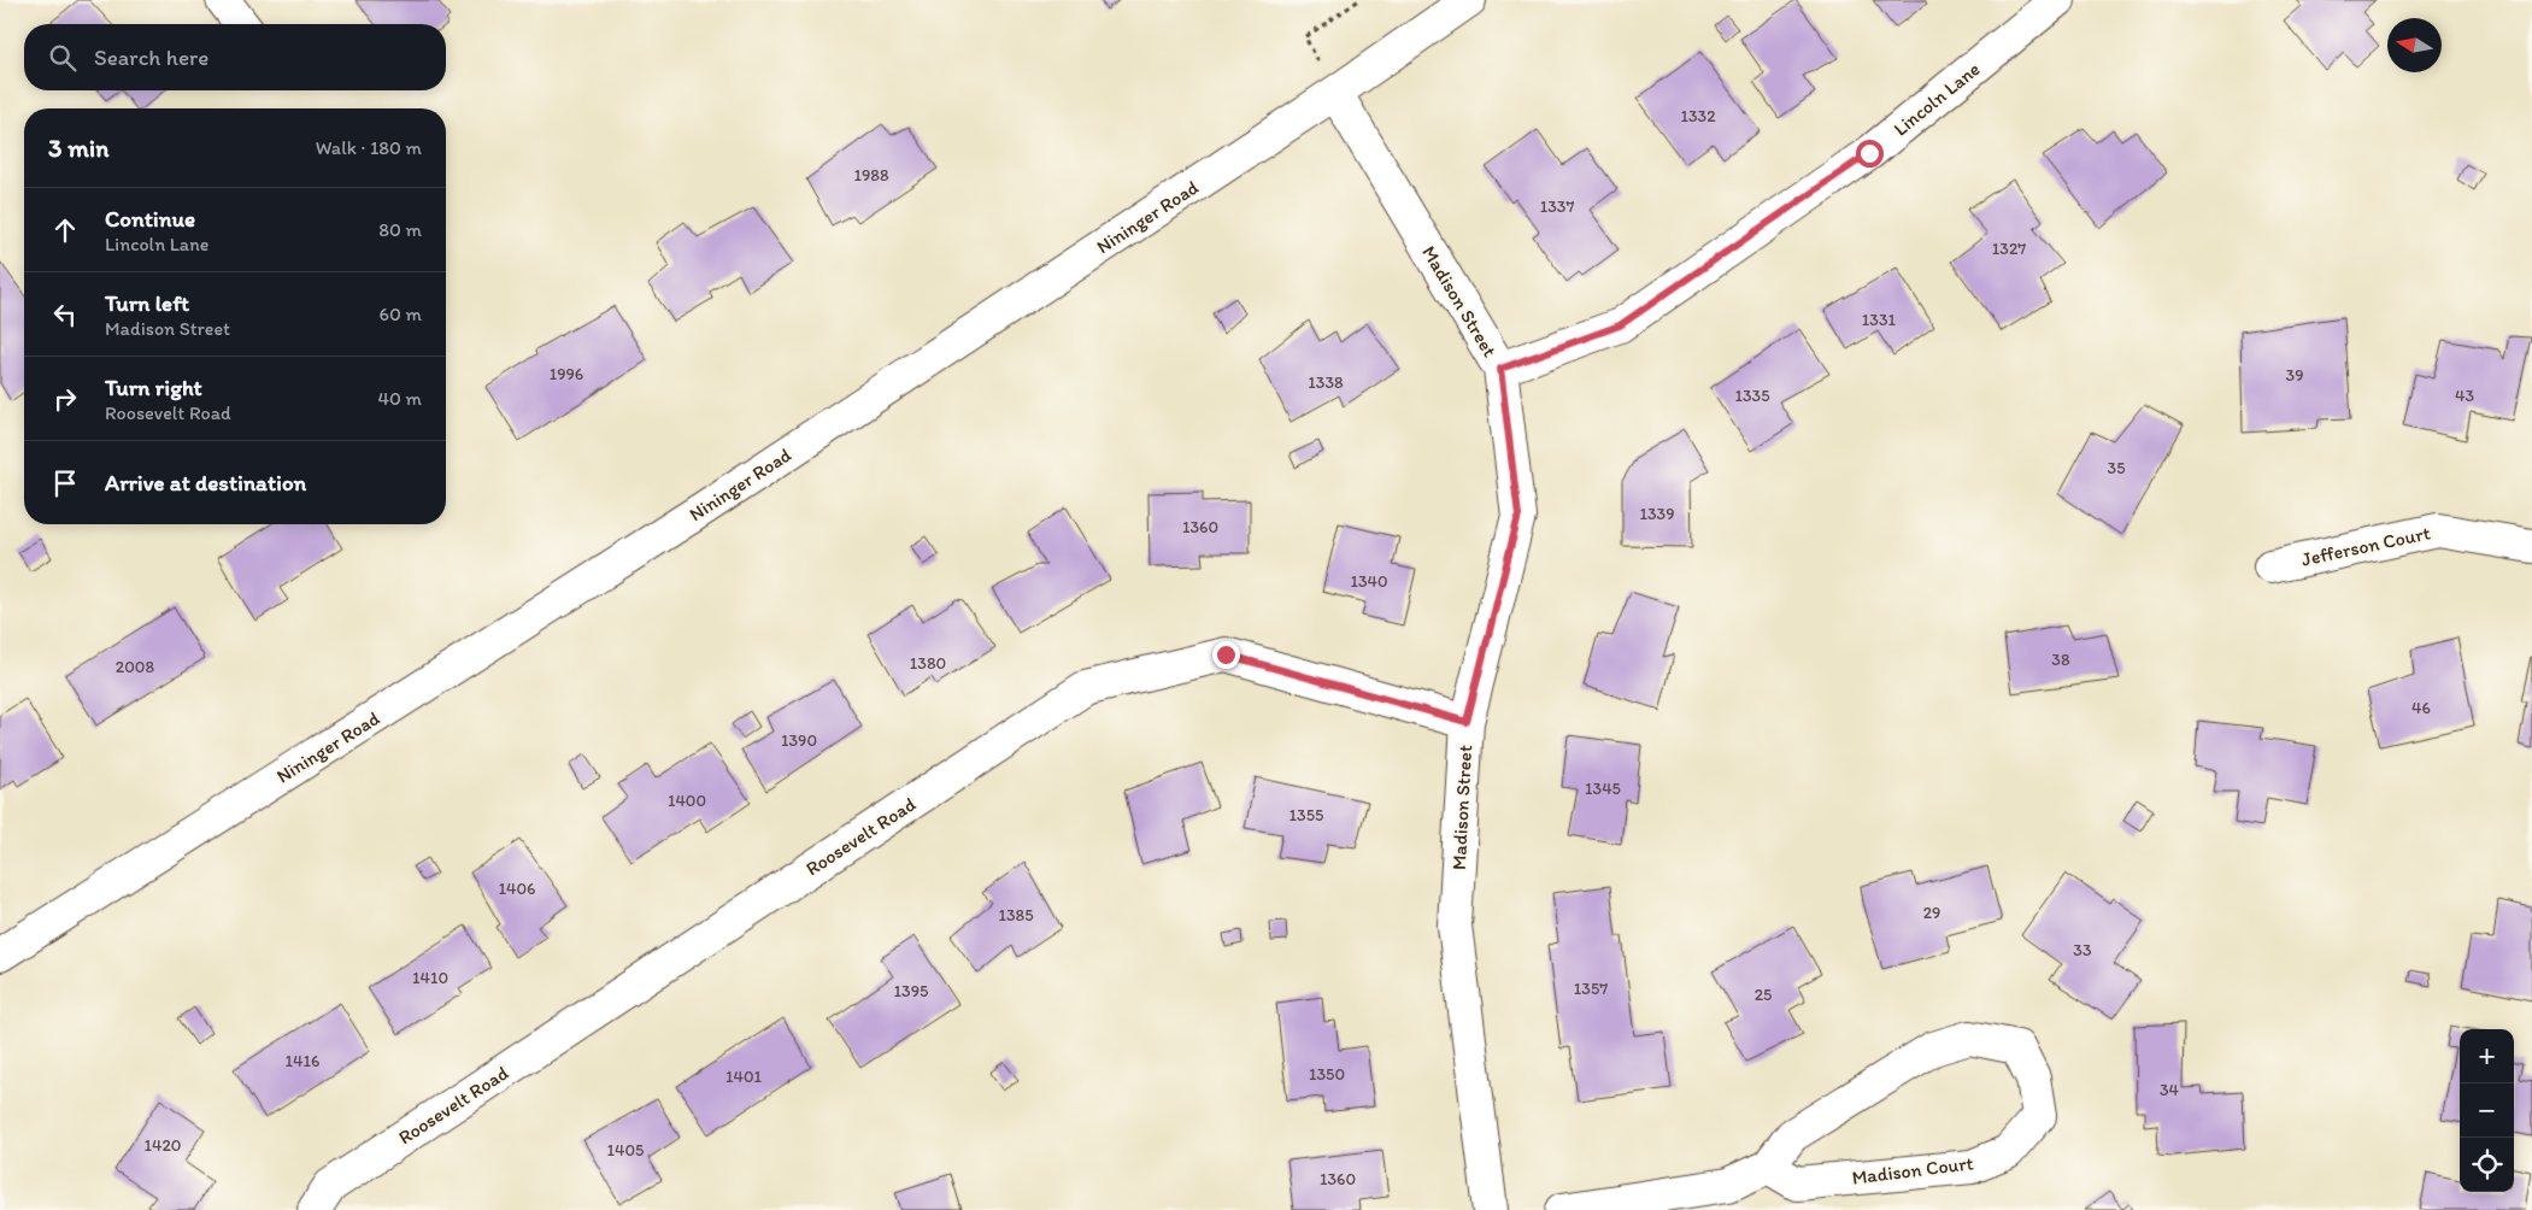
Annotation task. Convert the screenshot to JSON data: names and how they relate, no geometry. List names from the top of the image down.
{
  "streets": {
    "street": [
      "Lincoln Lane",
      "Nininger Road",
      "Madison Street",
      "Jefferson Court",
      "Roosevelt Road",
      "Madison Court"
    ]
  },
  "crossings": [
    ["Lincoln Lane", "Madison Street"],
    ["Nininger Road", "Madison Street"],
    ["Madison Street", "Roosevelt Road"]
  ],
  "house_numbers": [
    "1332",
    "1988",
    "1337",
    "1327",
    "1331",
    "1996",
    "39",
    "1338",
    "1335",
    "43",
    "35",
    "1339",
    "1360",
    "1340",
    "38",
    "1380",
    "2008",
    "46",
    "1390",
    "1345",
    "1400",
    "1355",
    "1406",
    "29",
    "1385",
    "33",
    "1410",
    "1357",
    "1395",
    "25",
    "1416",
    "1350",
    "1401",
    "34",
    "1420",
    "1405",
    "1360"
  ],
  "north": "left",
  "page": {
    "search": "Search here",
    "heading": ["3 min", "Walk · 180 m"],
    "list": [
      ["Continue", "Lincoln Lane", "80 m"],
      ["Turn left", "Madison Street", "60 m"],
      ["Turn right", "Roosevelt Road", "40 m"],
      "Arrive at destination"
    ],
    "map_buttons": ["+", "−"]
  }
}
